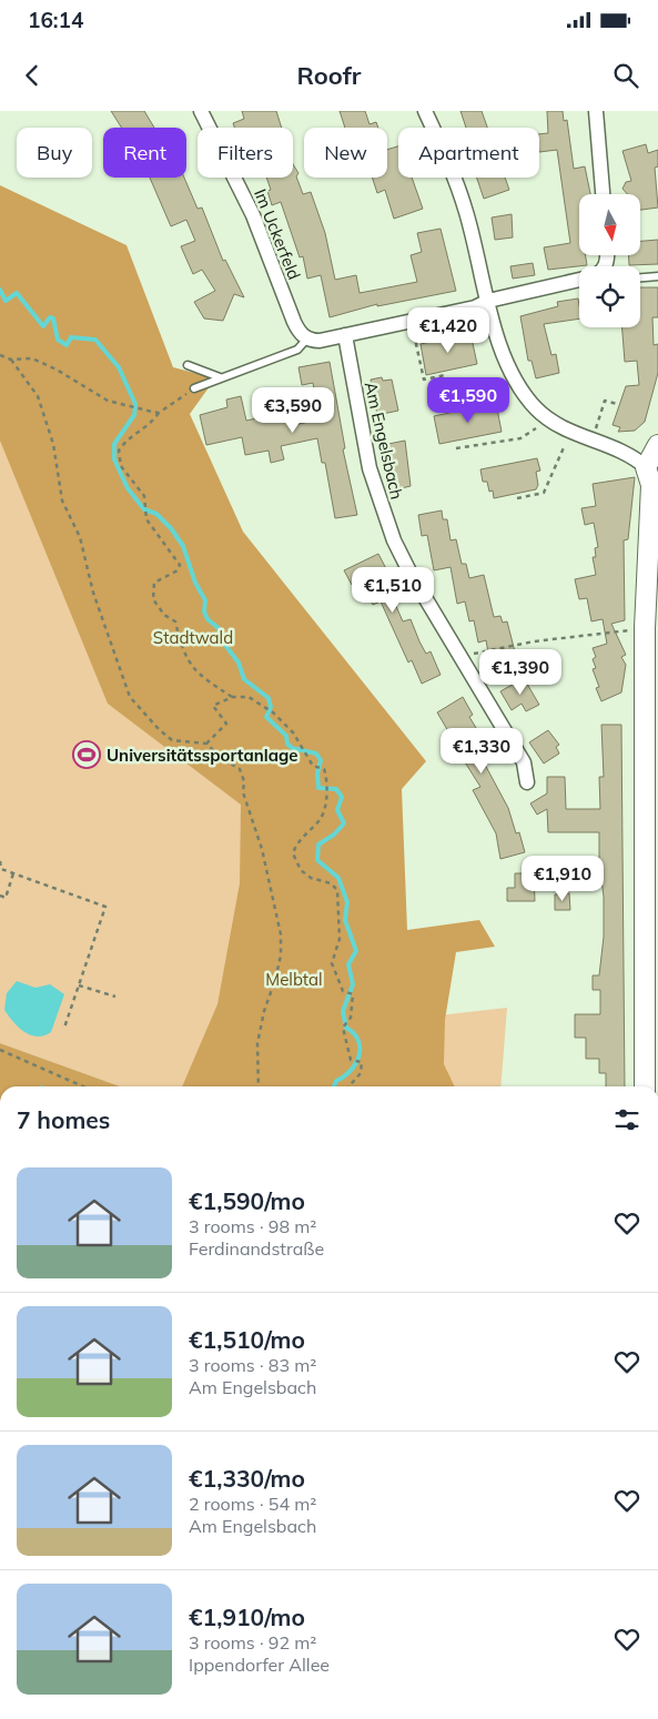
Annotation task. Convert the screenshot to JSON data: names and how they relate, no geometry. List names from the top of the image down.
{
  "streets": {
    "street": ["Im Uckerfeld", "Am Engelsbach"]
  },
  "parks": ["Stadtwald", "Melbtal"],
  "places": {
    "sports": ["Universitätssportanlage"]
  },
  "north": "bottom",
  "page": {
    "status": "16:14",
    "header": "Roofr",
    "chip": [
      "Buy",
      "Rent",
      "Filters",
      "New",
      "Apartment"
    ],
    "price": [
      "€1,420",
      "€1,590",
      "€3,590",
      "€1,510",
      "€1,390",
      "€1,330",
      "€1,910"
    ],
    "heading": "7 homes",
    "list": [
      {
        "name": "€1,590/mo",
        "note": "3 rooms · 98 m² · Ferdinandstraße"
      },
      {
        "name": "€1,510/mo",
        "note": "3 rooms · 83 m² · Am Engelsbach"
      },
      {
        "name": "€1,330/mo",
        "note": "2 rooms · 54 m² · Am Engelsbach"
      },
      {
        "name": "€1,910/mo",
        "note": "3 rooms · 92 m² · Ippendorfer Allee"
      }
    ]
  }
}
